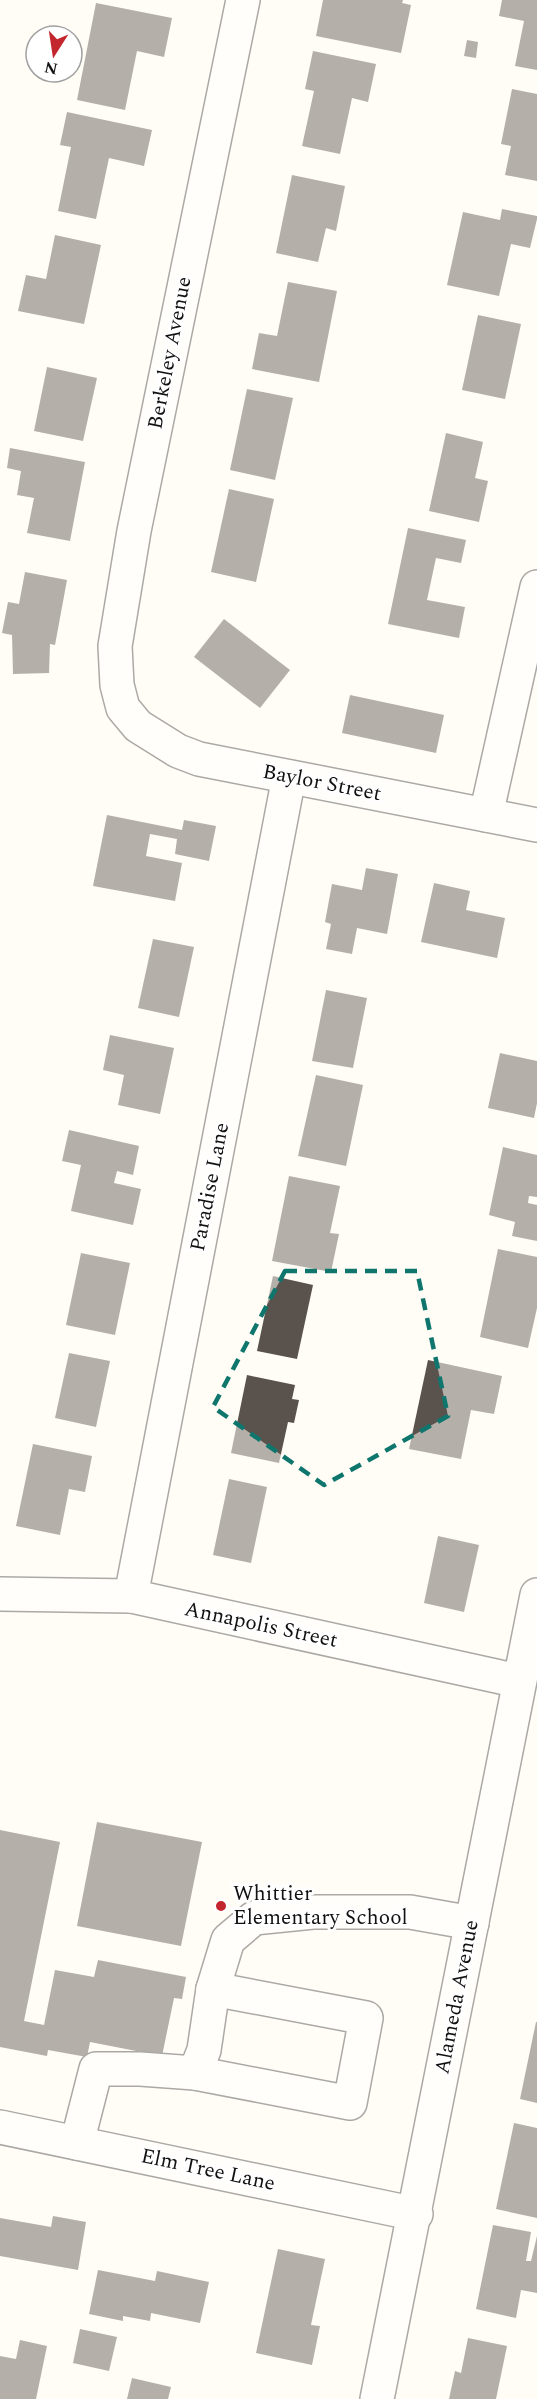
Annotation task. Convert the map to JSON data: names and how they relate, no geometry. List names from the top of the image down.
{
  "streets": {
    "street": [
      "Berkeley Avenue",
      "Baylor Street",
      "Paradise Lane",
      "Annapolis Street",
      "Alameda Avenue",
      "Elm Tree Lane"
    ]
  },
  "crossings": [
    ["Berkeley Avenue", "Baylor Street"],
    ["Baylor Street", "Paradise Lane"],
    ["Paradise Lane", "Annapolis Street"],
    ["Annapolis Street", "Alameda Avenue"],
    ["Alameda Avenue", "Elm Tree Lane"]
  ],
  "places": ["Whittier Elementary School"],
  "north": "bottom"
}
